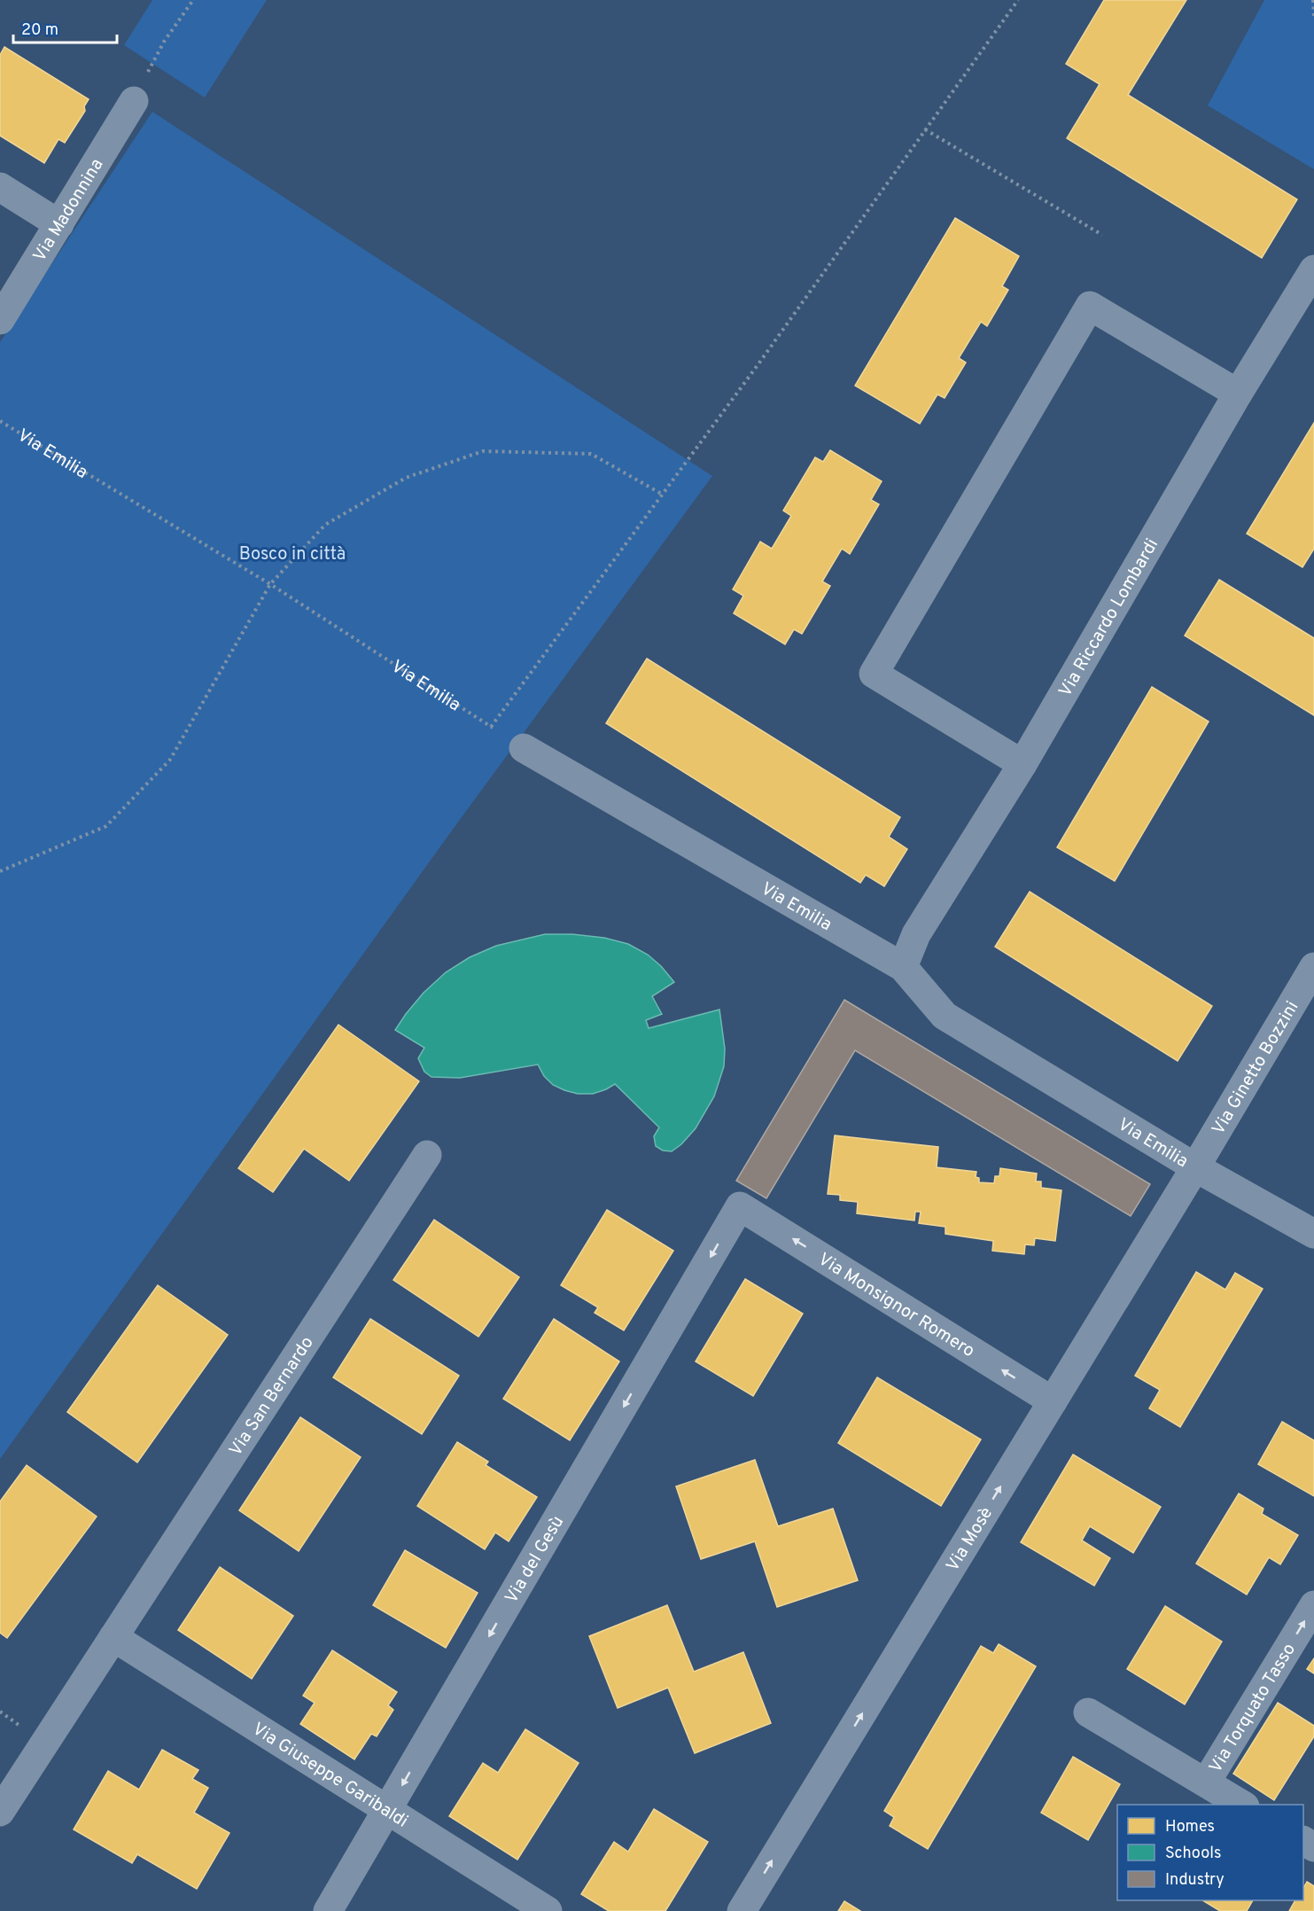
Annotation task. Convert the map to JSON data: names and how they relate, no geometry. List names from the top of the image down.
{
  "streets": {
    "street": [
      "Via Madonnina",
      "Via Emilia",
      "Via Riccardo Lombardi",
      "Via Ginetto Bozzini",
      "Via Monsignor Romero",
      "Via San Bernardo",
      "Via Mosè",
      "Via del Gesù",
      "Via Torquato Tasso",
      "Via Giuseppe Garibaldi"
    ]
  },
  "crossings": [
    ["Via Emilia", "Via Riccardo Lombardi"],
    ["Via Emilia", "Via Ginetto Bozzini"],
    ["Via Emilia", "Via Mosè"],
    ["Via Ginetto Bozzini", "Via Mosè"],
    ["Via Monsignor Romero", "Via Mosè"],
    ["Via Monsignor Romero", "Via del Gesù"],
    ["Via San Bernardo", "Via Giuseppe Garibaldi"],
    ["Via del Gesù", "Via Giuseppe Garibaldi"]
  ],
  "one_way": [
    "Via Monsignor Romero",
    "Via Mosè",
    "Via del Gesù",
    "Via Torquato Tasso"
  ],
  "parks": ["Bosco in città"],
  "legend": ["Homes", "Schools", "Industry"],
  "scale_bar": "20 m"
}
